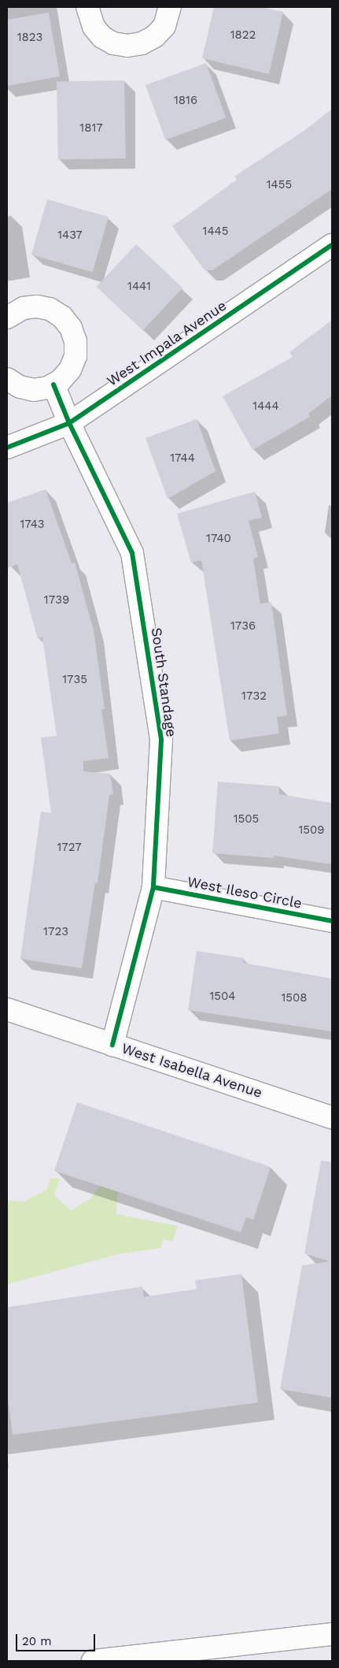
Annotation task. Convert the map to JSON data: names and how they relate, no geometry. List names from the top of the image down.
{
  "streets": {
    "main road": [
      "West Impala Avenue",
      "South Standage",
      "West Ileso Circle",
      "West Isabella Avenue"
    ]
  },
  "crossings": [
    ["West Impala Avenue", "South Standage"],
    ["South Standage", "West Ileso Circle"],
    ["South Standage", "West Isabella Avenue"]
  ],
  "house_numbers": [
    "1822",
    "1823",
    "1816",
    "1817",
    "1455",
    "1445",
    "1437",
    "1441",
    "1444",
    "1744",
    "1743",
    "1740",
    "1739",
    "1736",
    "1735",
    "1732",
    "1505",
    "1509",
    "1727",
    "1723",
    "1504",
    "1508"
  ],
  "scale_bar": "20 m"
}
